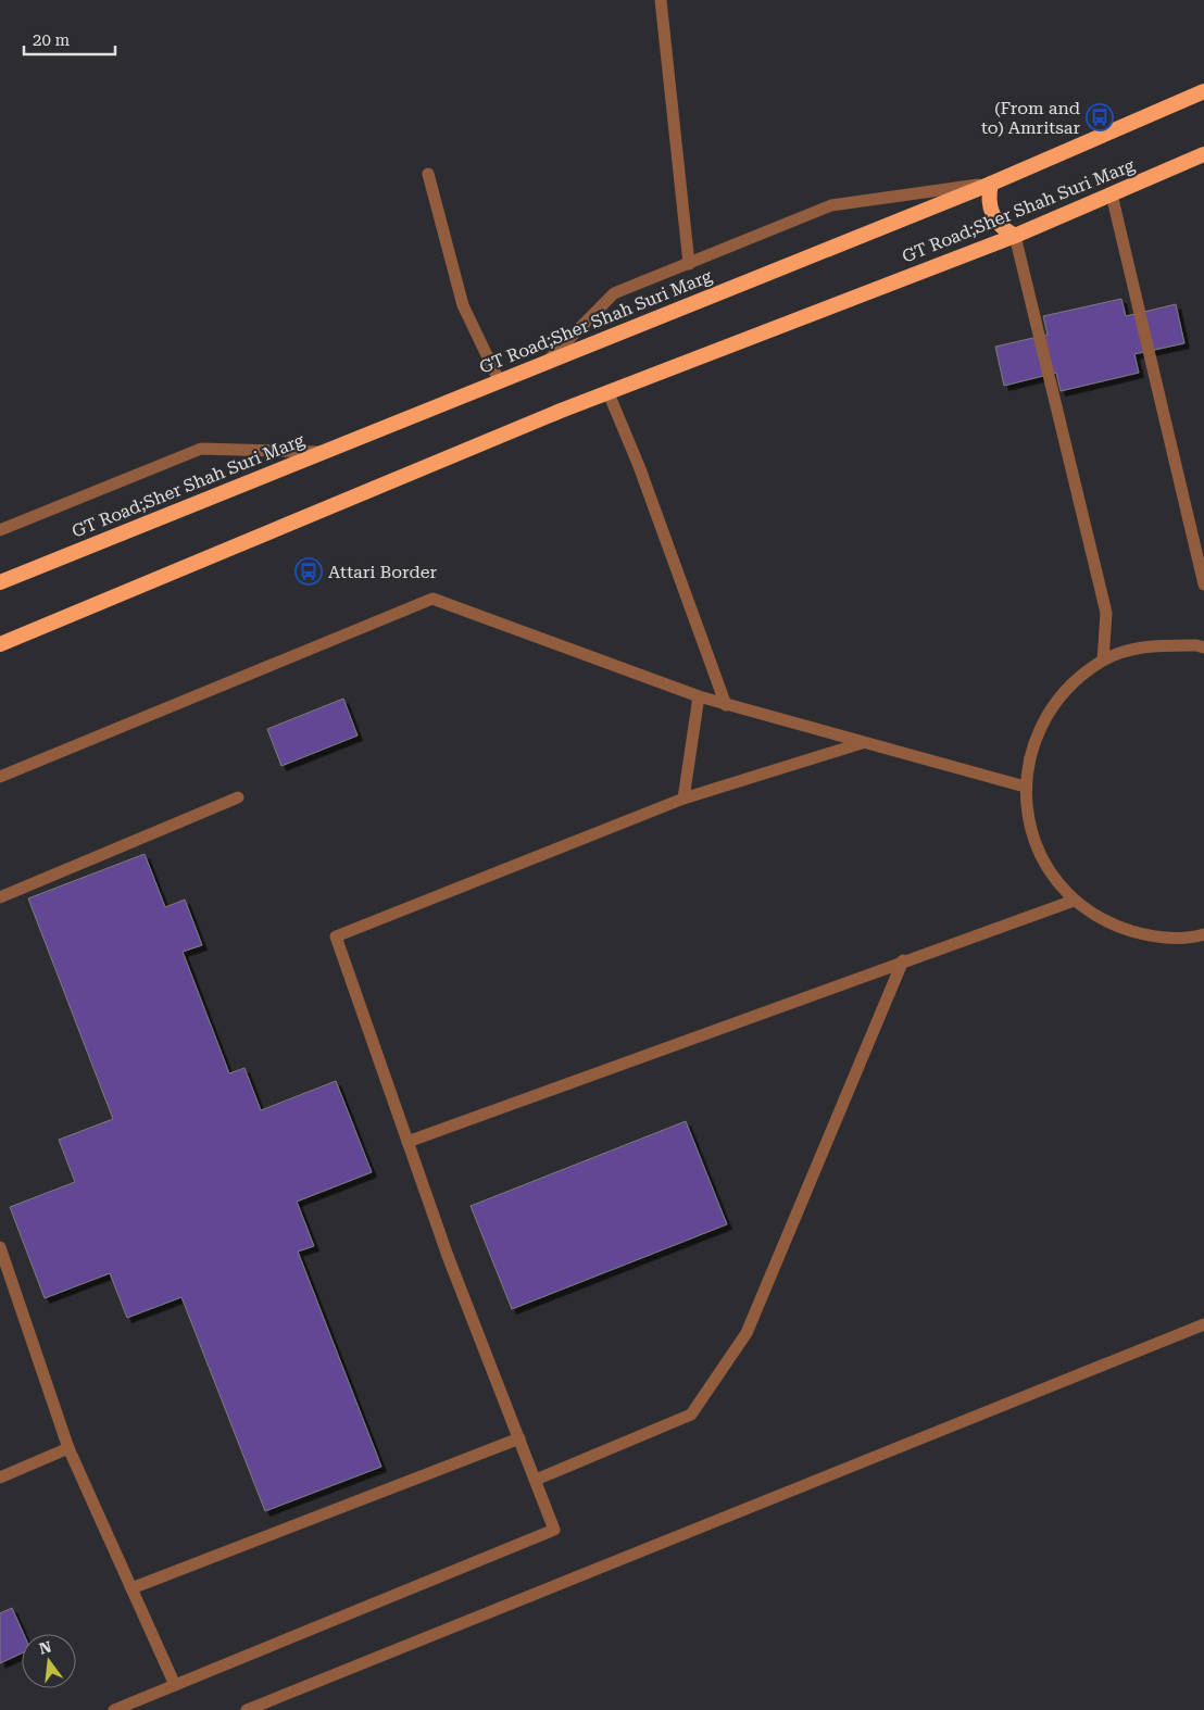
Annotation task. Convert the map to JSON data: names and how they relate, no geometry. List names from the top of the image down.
{
  "streets": {
    "highway": ["GT Road;Sher Shah Suri Marg"]
  },
  "places": {
    "bus stop": ["(From and to) Amritsar", "Attari Border"]
  },
  "scale_bar": "20 m",
  "north": "top"
}
